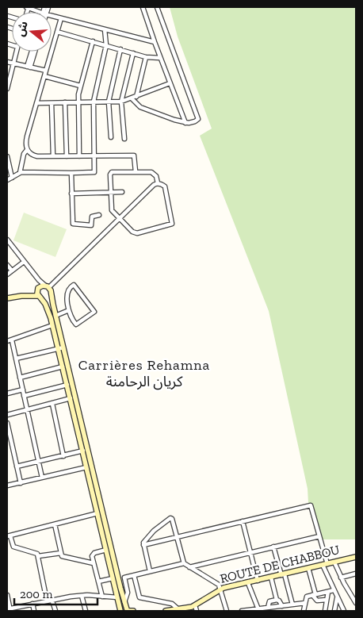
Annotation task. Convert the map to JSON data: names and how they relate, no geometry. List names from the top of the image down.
{
  "streets": {
    "street": ["ROUTE DE CHABBOU"]
  },
  "districts": ["Carrières Rehamna كريان الرحامنة"],
  "scale_bar": "200 m",
  "north": "left"
}
